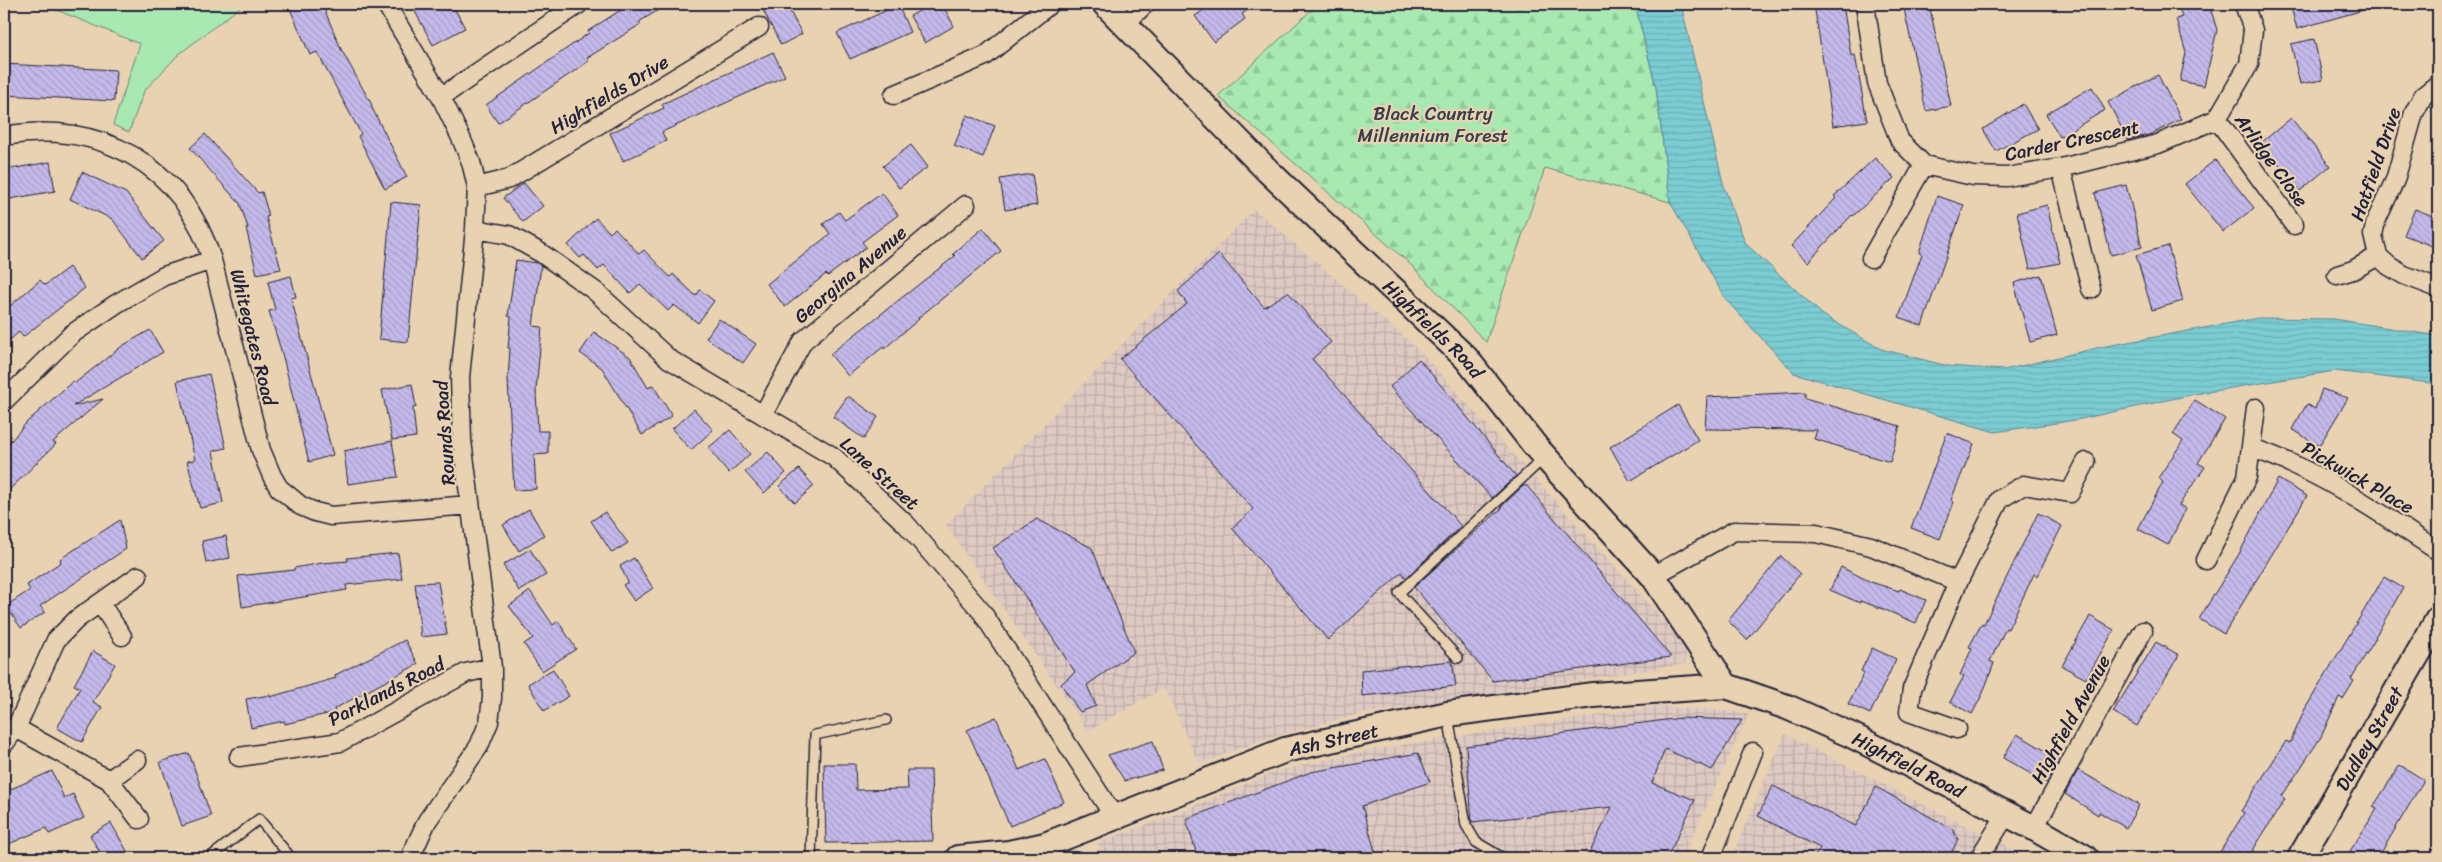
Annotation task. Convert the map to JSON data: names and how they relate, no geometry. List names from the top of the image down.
{
  "streets": {
    "street": [
      "Highfields Drive",
      "Carder Crescent",
      "Arlidge Close",
      "Hatfield Drive",
      "Georgina Avenue",
      "Highfields Road",
      "Whitegates Road",
      "Rounds Road",
      "Lane Street",
      "Pickwick Place",
      "Parklands Road",
      "Highfield Avenue",
      "Dudley Street",
      "Ash Street",
      "Highfield Road"
    ]
  },
  "crossings": [
    ["Highfields Drive", "Rounds Road"],
    ["Carder Crescent", "Arlidge Close"],
    ["Georgina Avenue", "Lane Street"],
    ["Highfields Road", "Ash Street"],
    ["Highfields Road", "Highfield Road"],
    ["Whitegates Road", "Rounds Road"],
    ["Rounds Road", "Lane Street"],
    ["Rounds Road", "Parklands Road"],
    ["Lane Street", "Ash Street"],
    ["Highfield Avenue", "Highfield Road"],
    ["Ash Street", "Highfield Road"]
  ],
  "parks": ["Black Country Millennium Forest"]
}
